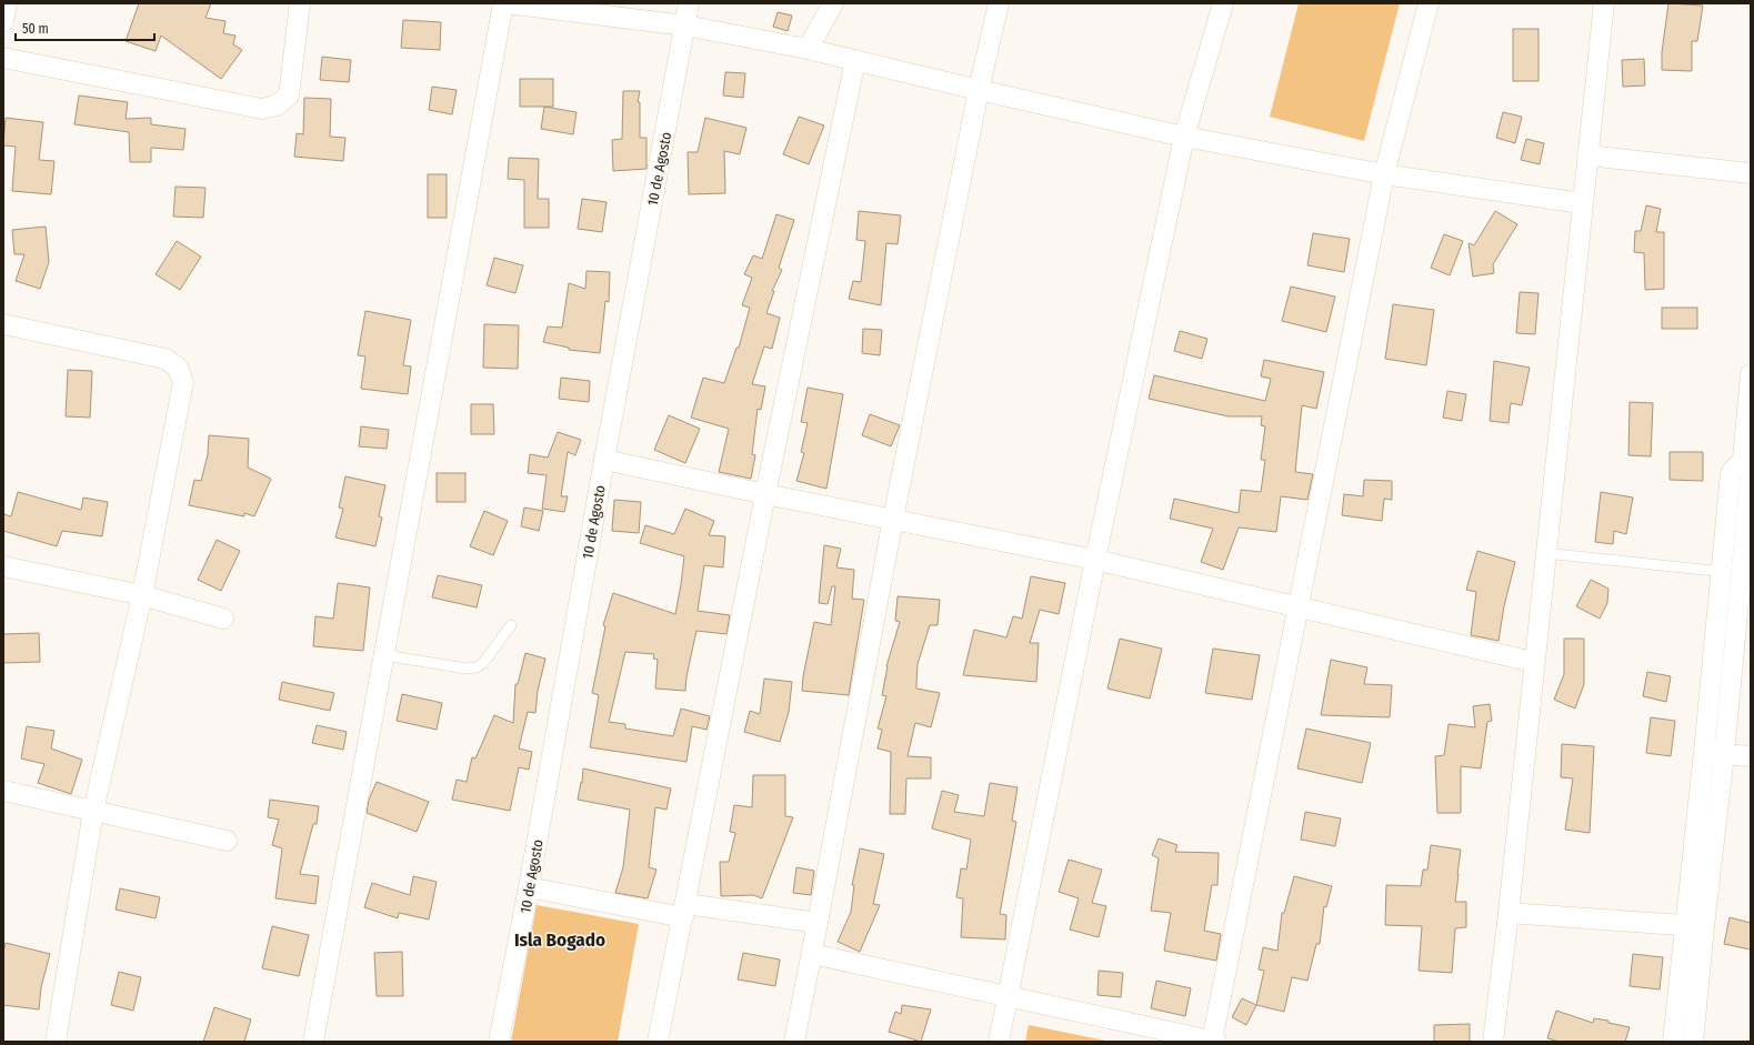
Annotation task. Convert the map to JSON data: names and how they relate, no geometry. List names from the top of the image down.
{
  "streets": {
    "street": ["10 de Agosto"]
  },
  "districts": ["Isla Bogado"],
  "scale_bar": "50 m"
}
